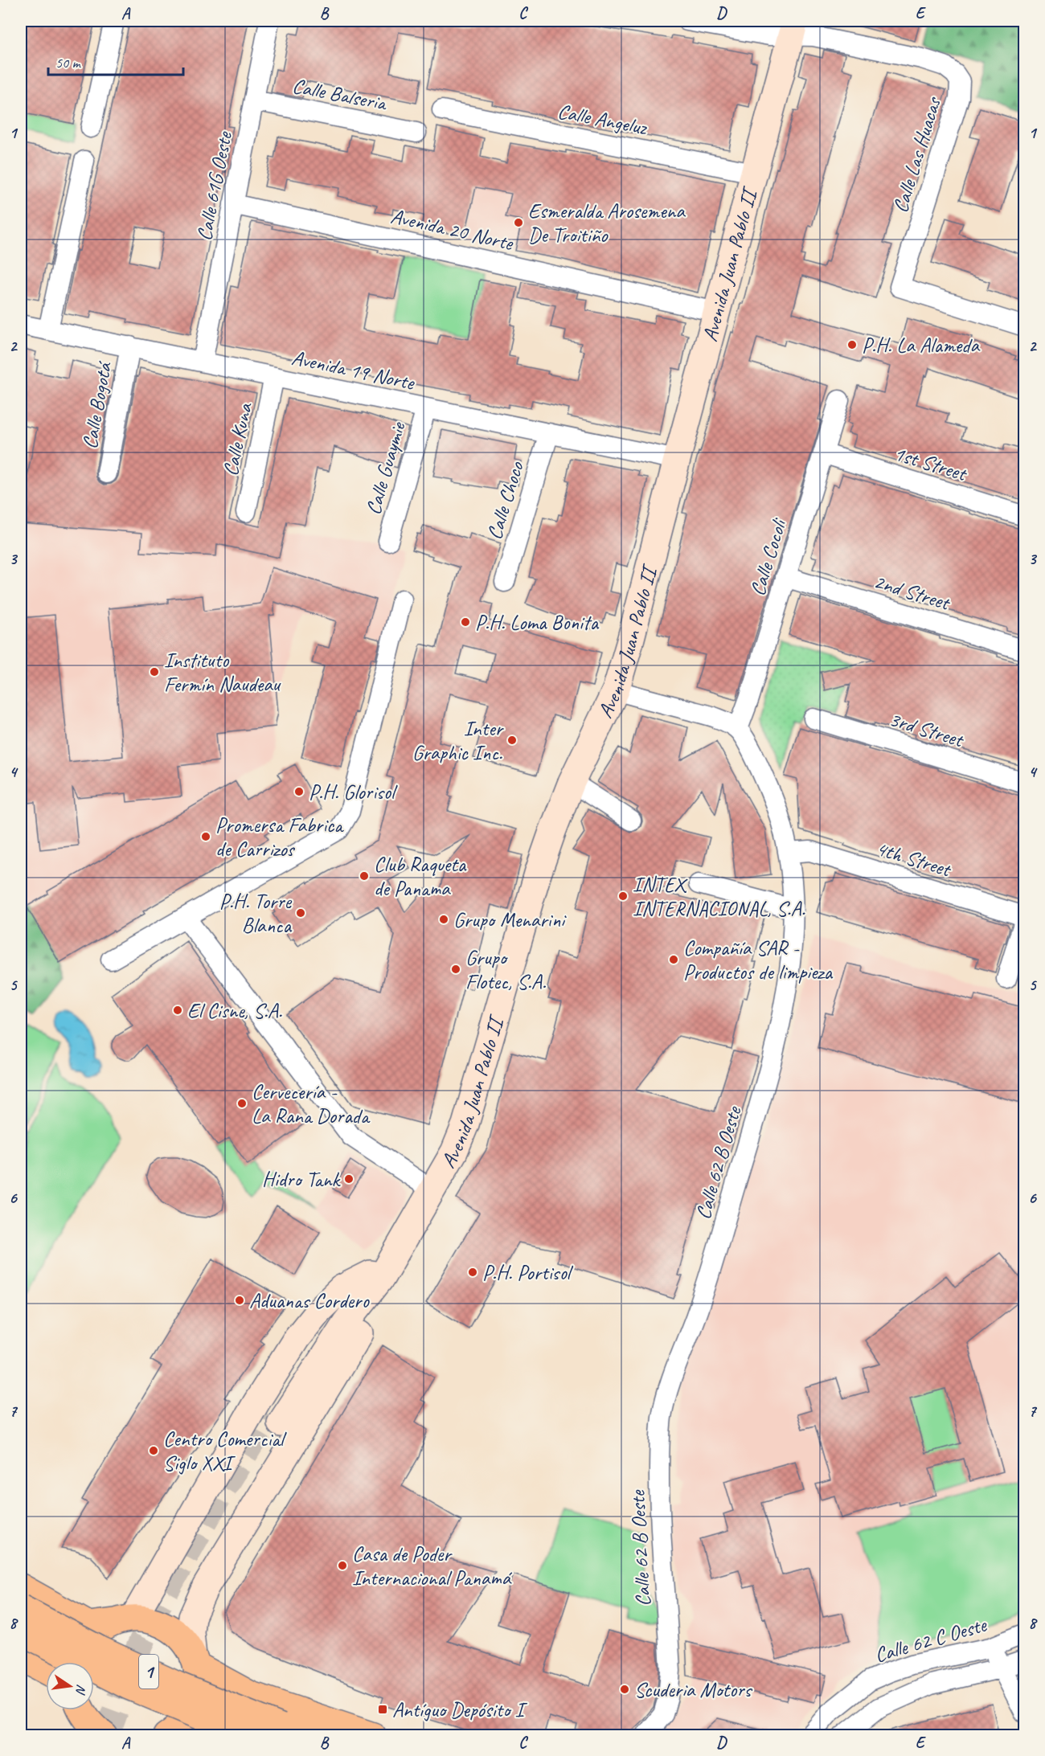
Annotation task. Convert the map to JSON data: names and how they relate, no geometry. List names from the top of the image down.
{
  "streets": {
    "main road": ["Avenida Juan Pablo II", "1"],
    "street": [
      "Calle Balseria",
      "Calle Angeluz",
      "Calle Las Huacas",
      "Calle 61G Oeste",
      "Avenida 20 Norte",
      "Avenida 19 Norte",
      "Calle Bogotá",
      "Calle Kuna",
      "1st Street",
      "Calle Guaymie",
      "Calle Choco",
      "Calle Cocoli",
      "2nd Street",
      "3rd Street",
      "4th Street",
      "Calle 62 B Oeste",
      "Calle 62 C Oeste"
    ]
  },
  "crossings": [
    ["Calle Balseria", "Calle 61G Oeste"],
    ["Calle Angeluz", "Avenida Juan Pablo II"],
    ["Calle Las Huacas", "Avenida Juan Pablo II"],
    ["Calle 61G Oeste", "Avenida 20 Norte"],
    ["Calle 61G Oeste", "Avenida 19 Norte"],
    ["Avenida 20 Norte", "Avenida Juan Pablo II"],
    ["Avenida Juan Pablo II", "Avenida 19 Norte"],
    ["Avenida 19 Norte", "Calle Bogotá"],
    ["Avenida 19 Norte", "Calle Kuna"],
    ["Avenida 19 Norte", "Calle Guaymie"],
    ["Avenida 19 Norte", "Calle Choco"],
    ["1st Street", "Calle Cocoli"],
    ["Calle Cocoli", "2nd Street"],
    ["Calle Cocoli", "Calle 62 B Oeste"],
    ["4th Street", "Calle 62 B Oeste"]
  ],
  "places": {
    "other": [
      "Esmeralda Arosemena De Troitiño",
      "P.H. La Alameda",
      "P.H. Loma Bonita",
      "Instituto Fermín Naudeau",
      "Inter Graphic Inc.",
      "P.H. Glorisol",
      "Promersa Fabrica de Carrizos",
      "Club Raqueta de Panama",
      "INTEX INTERNACIONAL, S.A.",
      "P.H. Torre Blanca",
      "Grupo Menarini",
      "Compañía SAR - Productos de limpieza",
      "Grupo Flotec, S.A.",
      "El Cisne, S.A.",
      "Cervecería - La Rana Dorada",
      "Hidro Tank",
      "P.H. Portisol",
      "Aduanas Cordero",
      "Centro Comercial Siglo XXI",
      "Casa de Poder Internacional Panamá",
      "Scuderia Motors"
    ],
    "transit": ["Antíguo Depósito I"]
  },
  "scale_bar": "50 m",
  "north": "right",
  "grid": {
    "columns": [
      "A",
      "B",
      "C",
      "D",
      "E"
    ],
    "rows": [
      "1",
      "2",
      "3",
      "4",
      "5",
      "6",
      "7",
      "8"
    ]
  }
}
